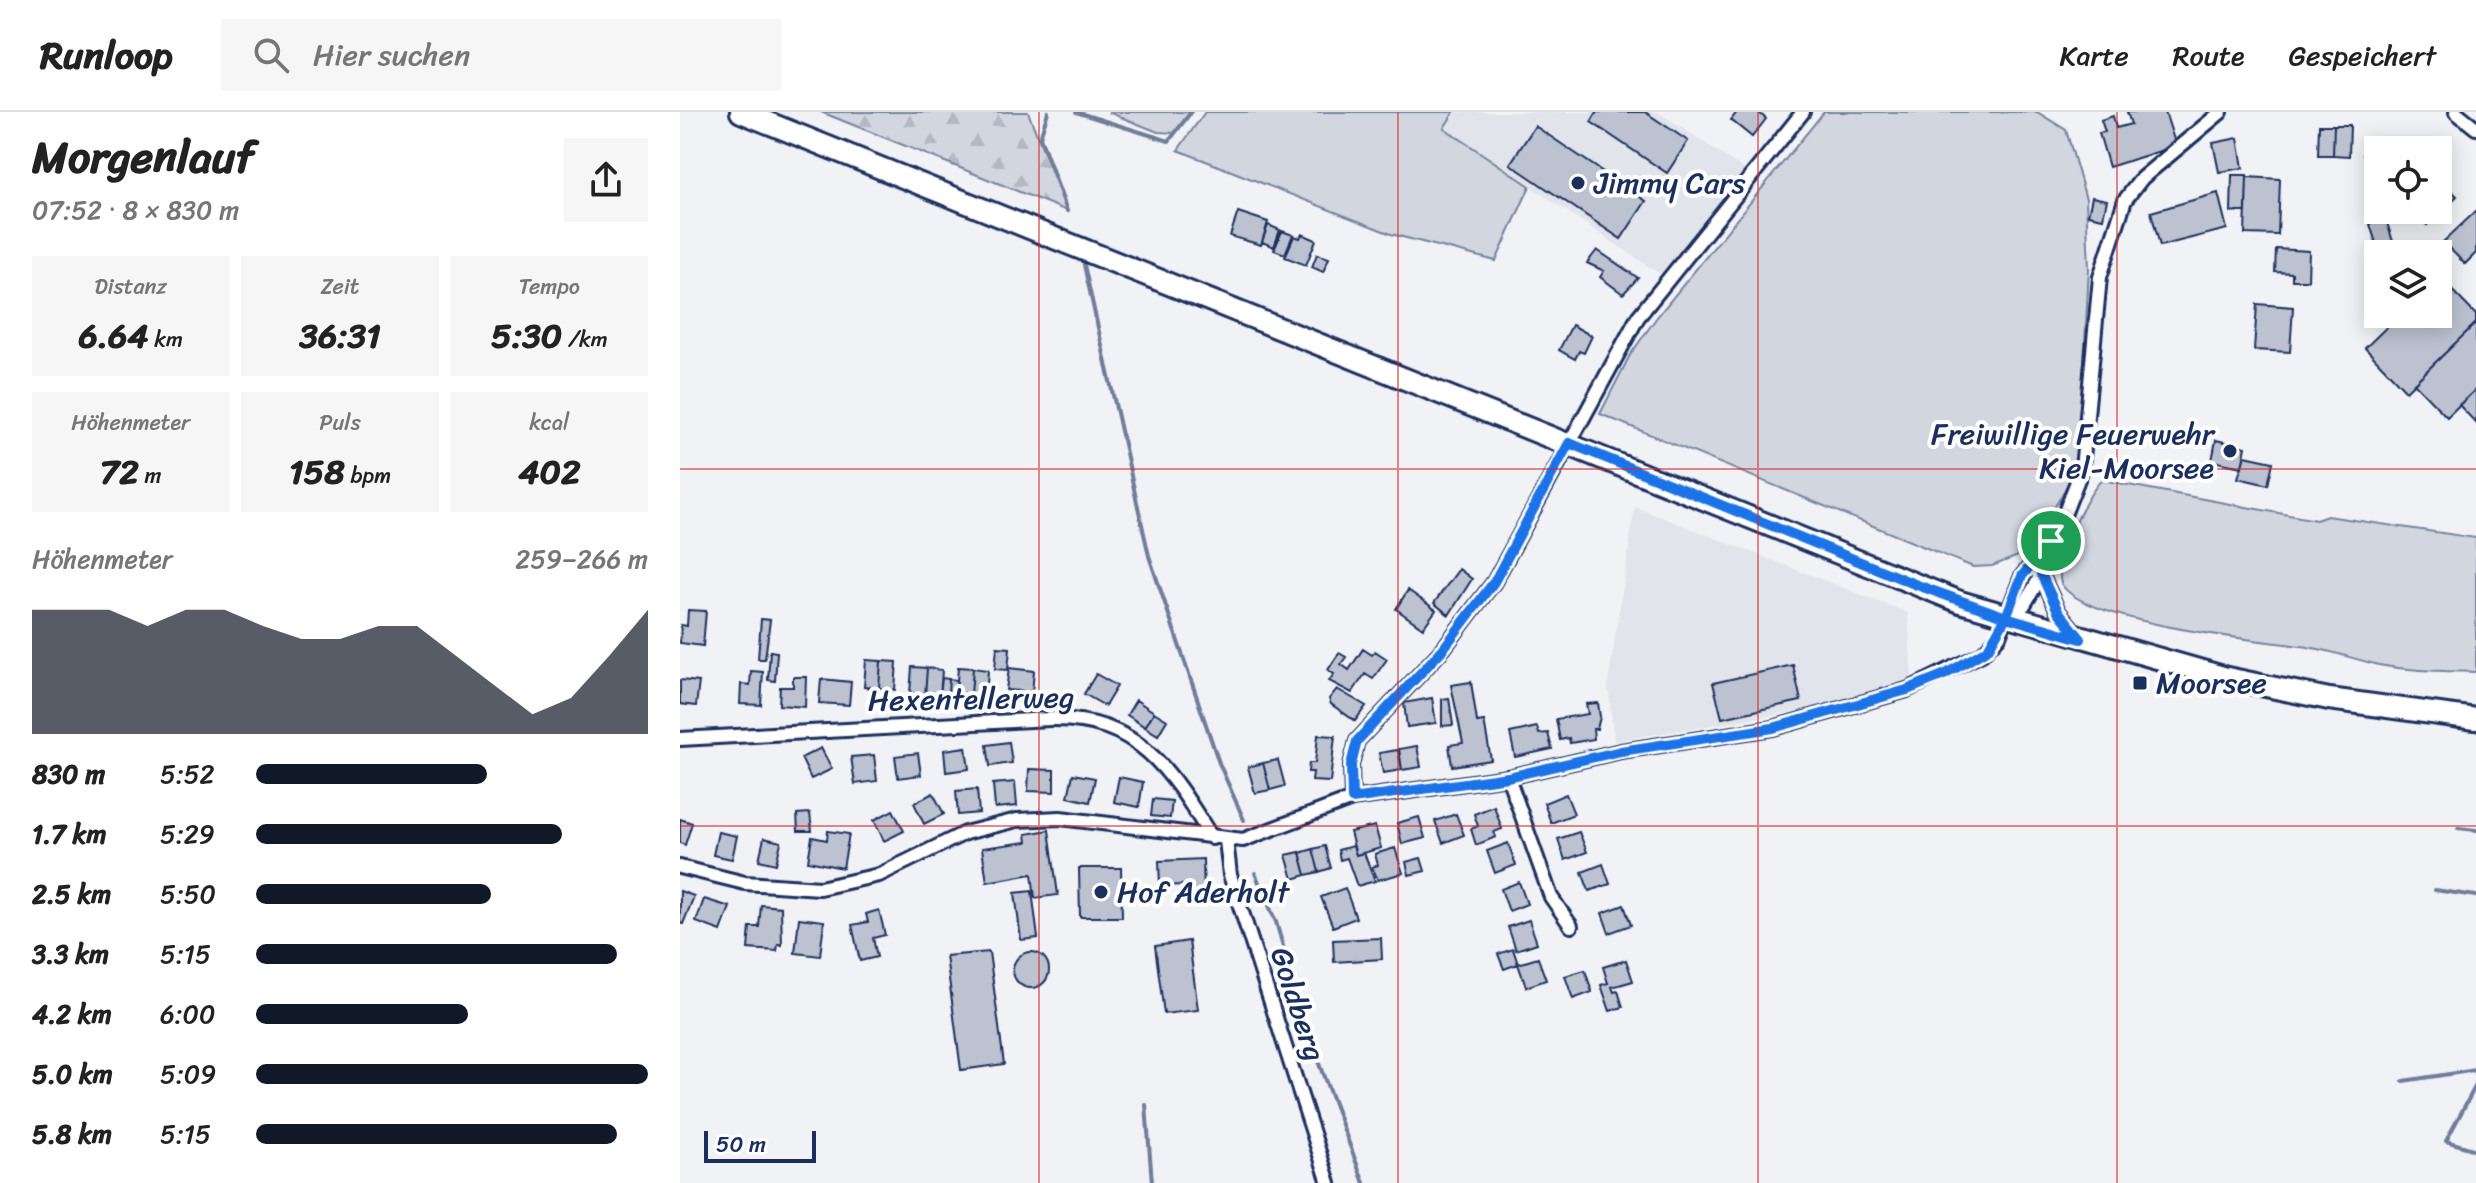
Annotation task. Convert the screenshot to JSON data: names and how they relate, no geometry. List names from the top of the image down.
{
  "streets": {
    "street": ["Hexentellerweg", "Goldberg"]
  },
  "places": {
    "other": ["Jimmy Cars", "Freiwillige Feuerwehr Kiel-Moorsee", "Hof Aderholt"],
    "transit": ["Moorsee"]
  },
  "scale_bar": "50 m",
  "page": {
    "header": "Runloop",
    "search": "Hier suchen",
    "nav": ["Karte", "Route", "Gespeichert"],
    "heading": ["Morgenlauf", "07:52 · 8 × 830 m"],
    "stats": [
      ["Distanz", "6.64 km"],
      ["Zeit", "36:31"],
      ["Tempo", "5:30 /km"],
      ["Höhenmeter", "72 m"],
      ["Puls", "158 bpm"],
      ["kcal", "402"]
    ],
    "chart": ["Höhenmeter", "259–266 m"],
    "list": [
      {
        "name": "830 m",
        "note": "5:52"
      },
      {
        "name": "1.7 km",
        "note": "5:29"
      },
      {
        "name": "2.5 km",
        "note": "5:50"
      },
      {
        "name": "3.3 km",
        "note": "5:15"
      },
      {
        "name": "4.2 km",
        "note": "6:00"
      },
      {
        "name": "5.0 km",
        "note": "5:09"
      },
      {
        "name": "5.8 km",
        "note": "5:15"
      }
    ],
    "scale": "50 m"
  }
}
